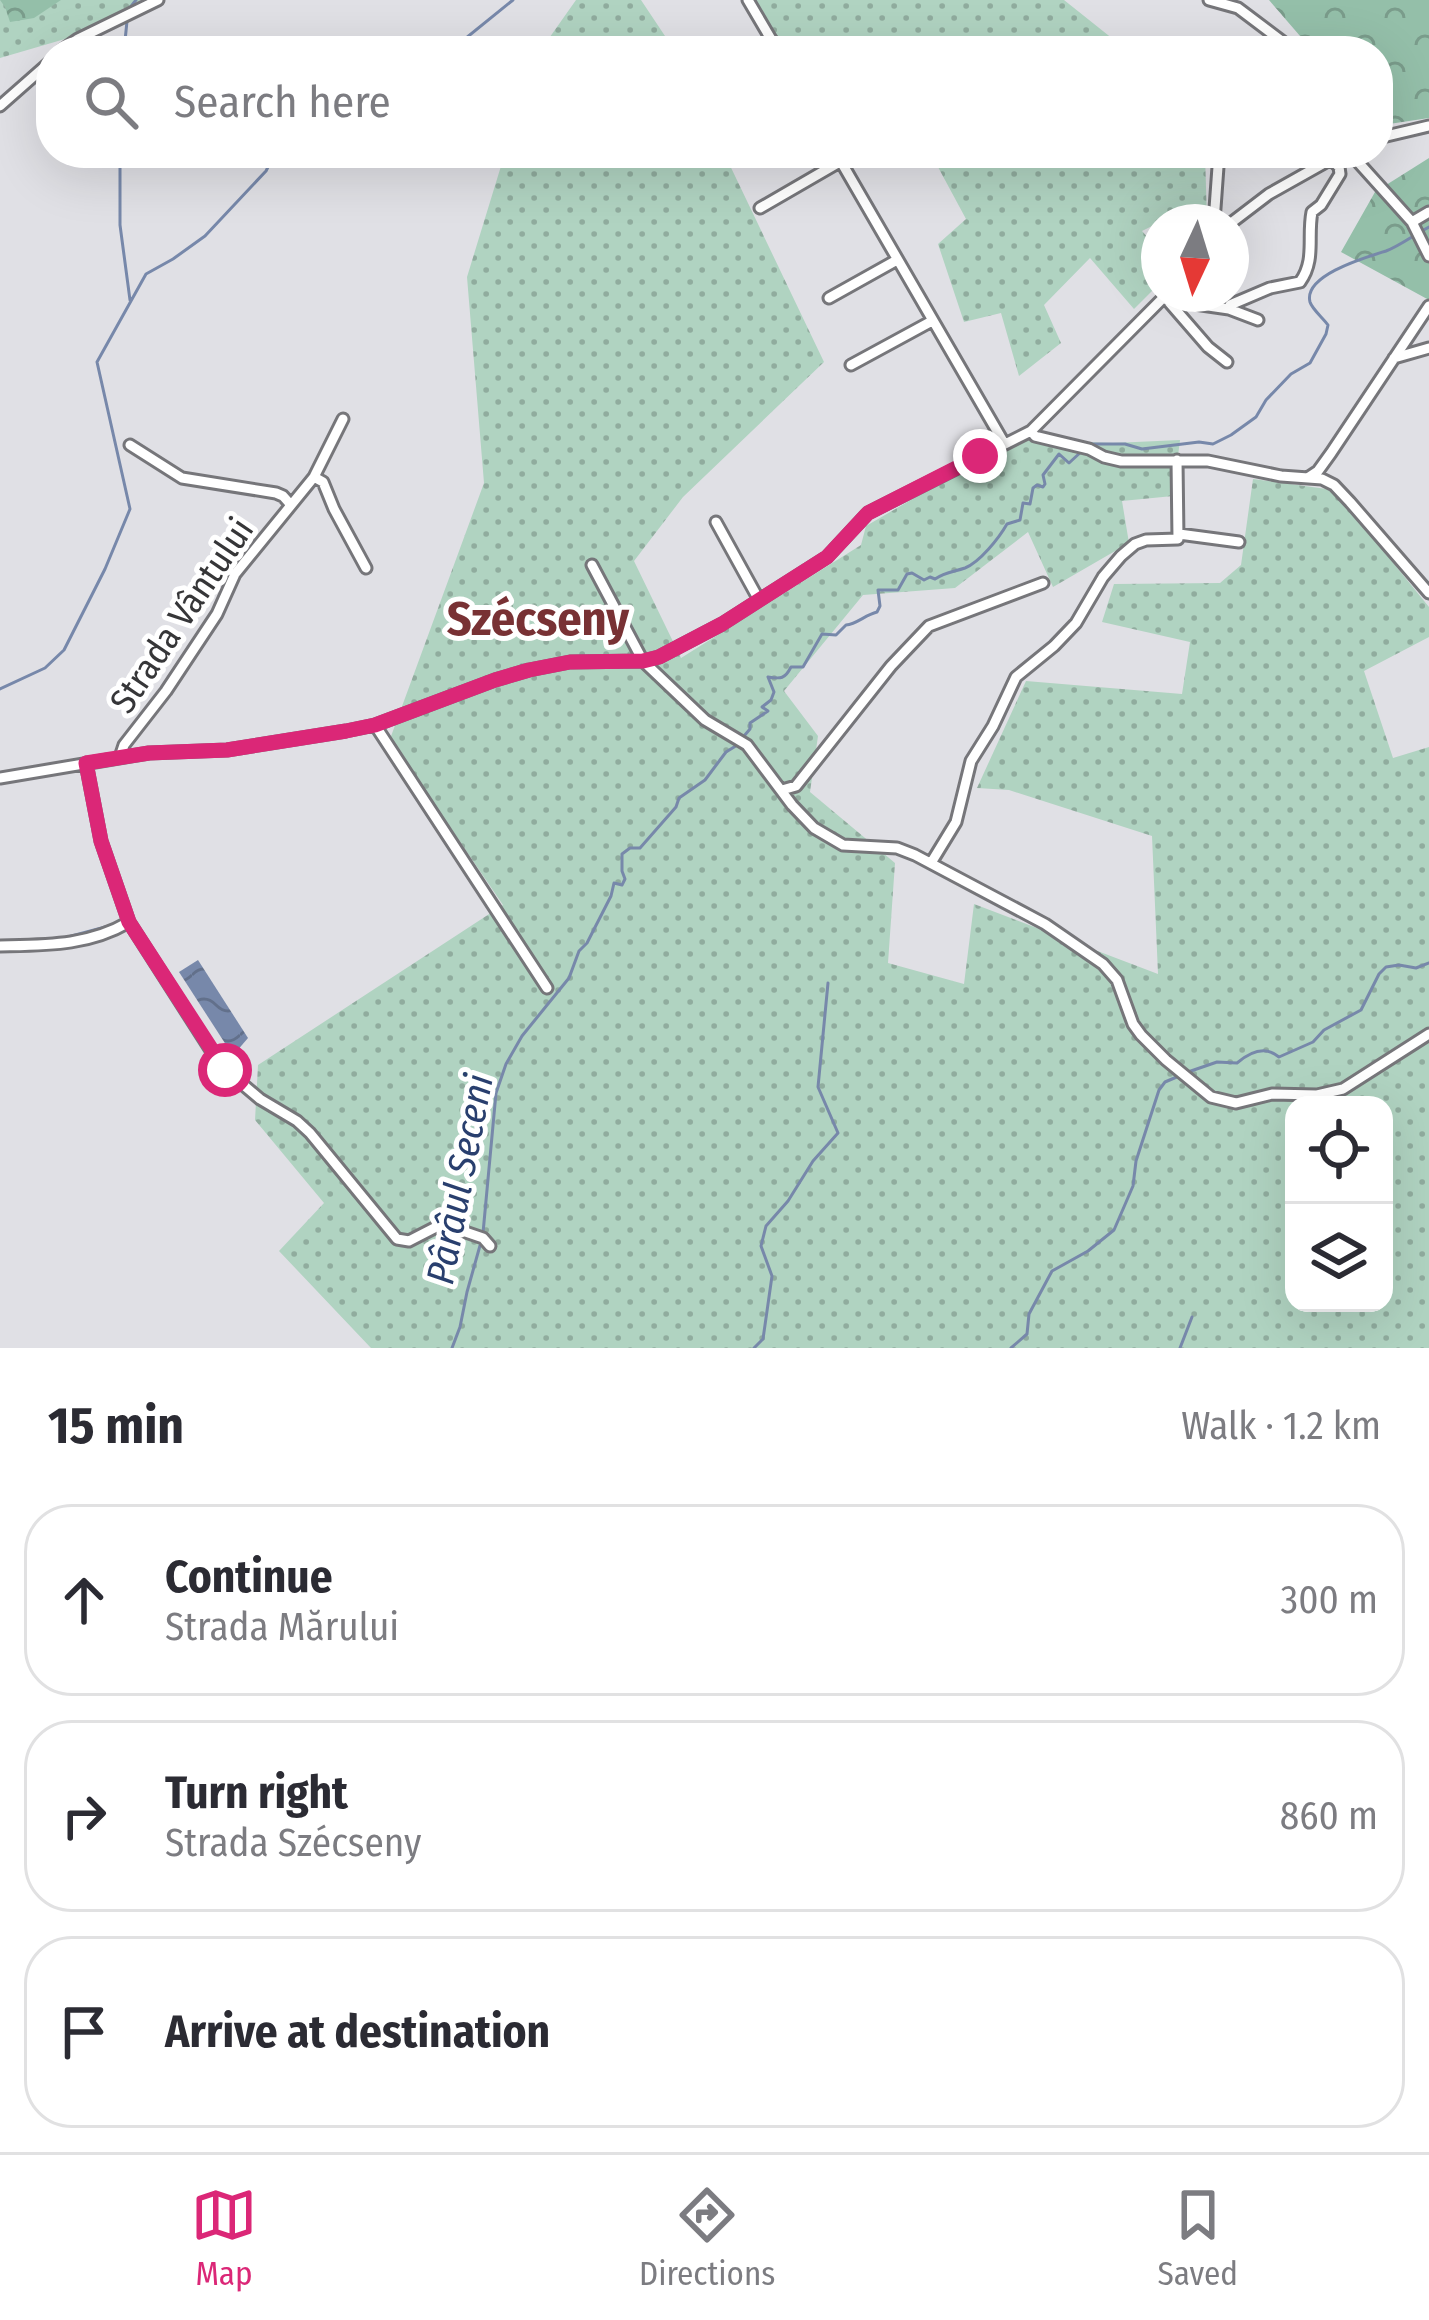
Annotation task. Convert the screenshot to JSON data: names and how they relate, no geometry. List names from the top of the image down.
{
  "streets": {
    "street": ["Strada Vântului"]
  },
  "districts": ["Szécseny"],
  "water": ["Pârâul Seceni"],
  "north": "bottom",
  "page": {
    "search": "Search here",
    "heading": ["15 min", "Walk · 1.2 km"],
    "list": [
      ["Continue", "Strada Mărului", "300 m"],
      ["Turn right", "Strada Szécseny", "860 m"],
      "Arrive at destination"
    ],
    "nav": ["Map", "Directions", "Saved"]
  }
}
